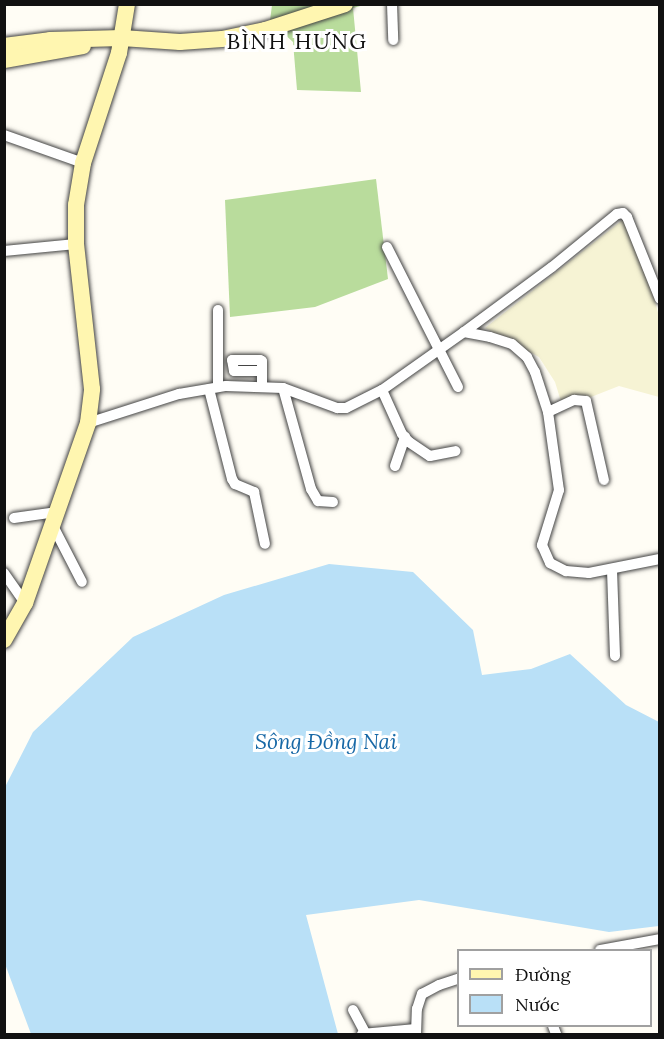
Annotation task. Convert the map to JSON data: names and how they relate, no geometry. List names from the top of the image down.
{
  "districts": ["BÌNH HƯNG"],
  "water": ["Sông Đồng Nai"],
  "legend": ["Đường", "Nước"]
}
